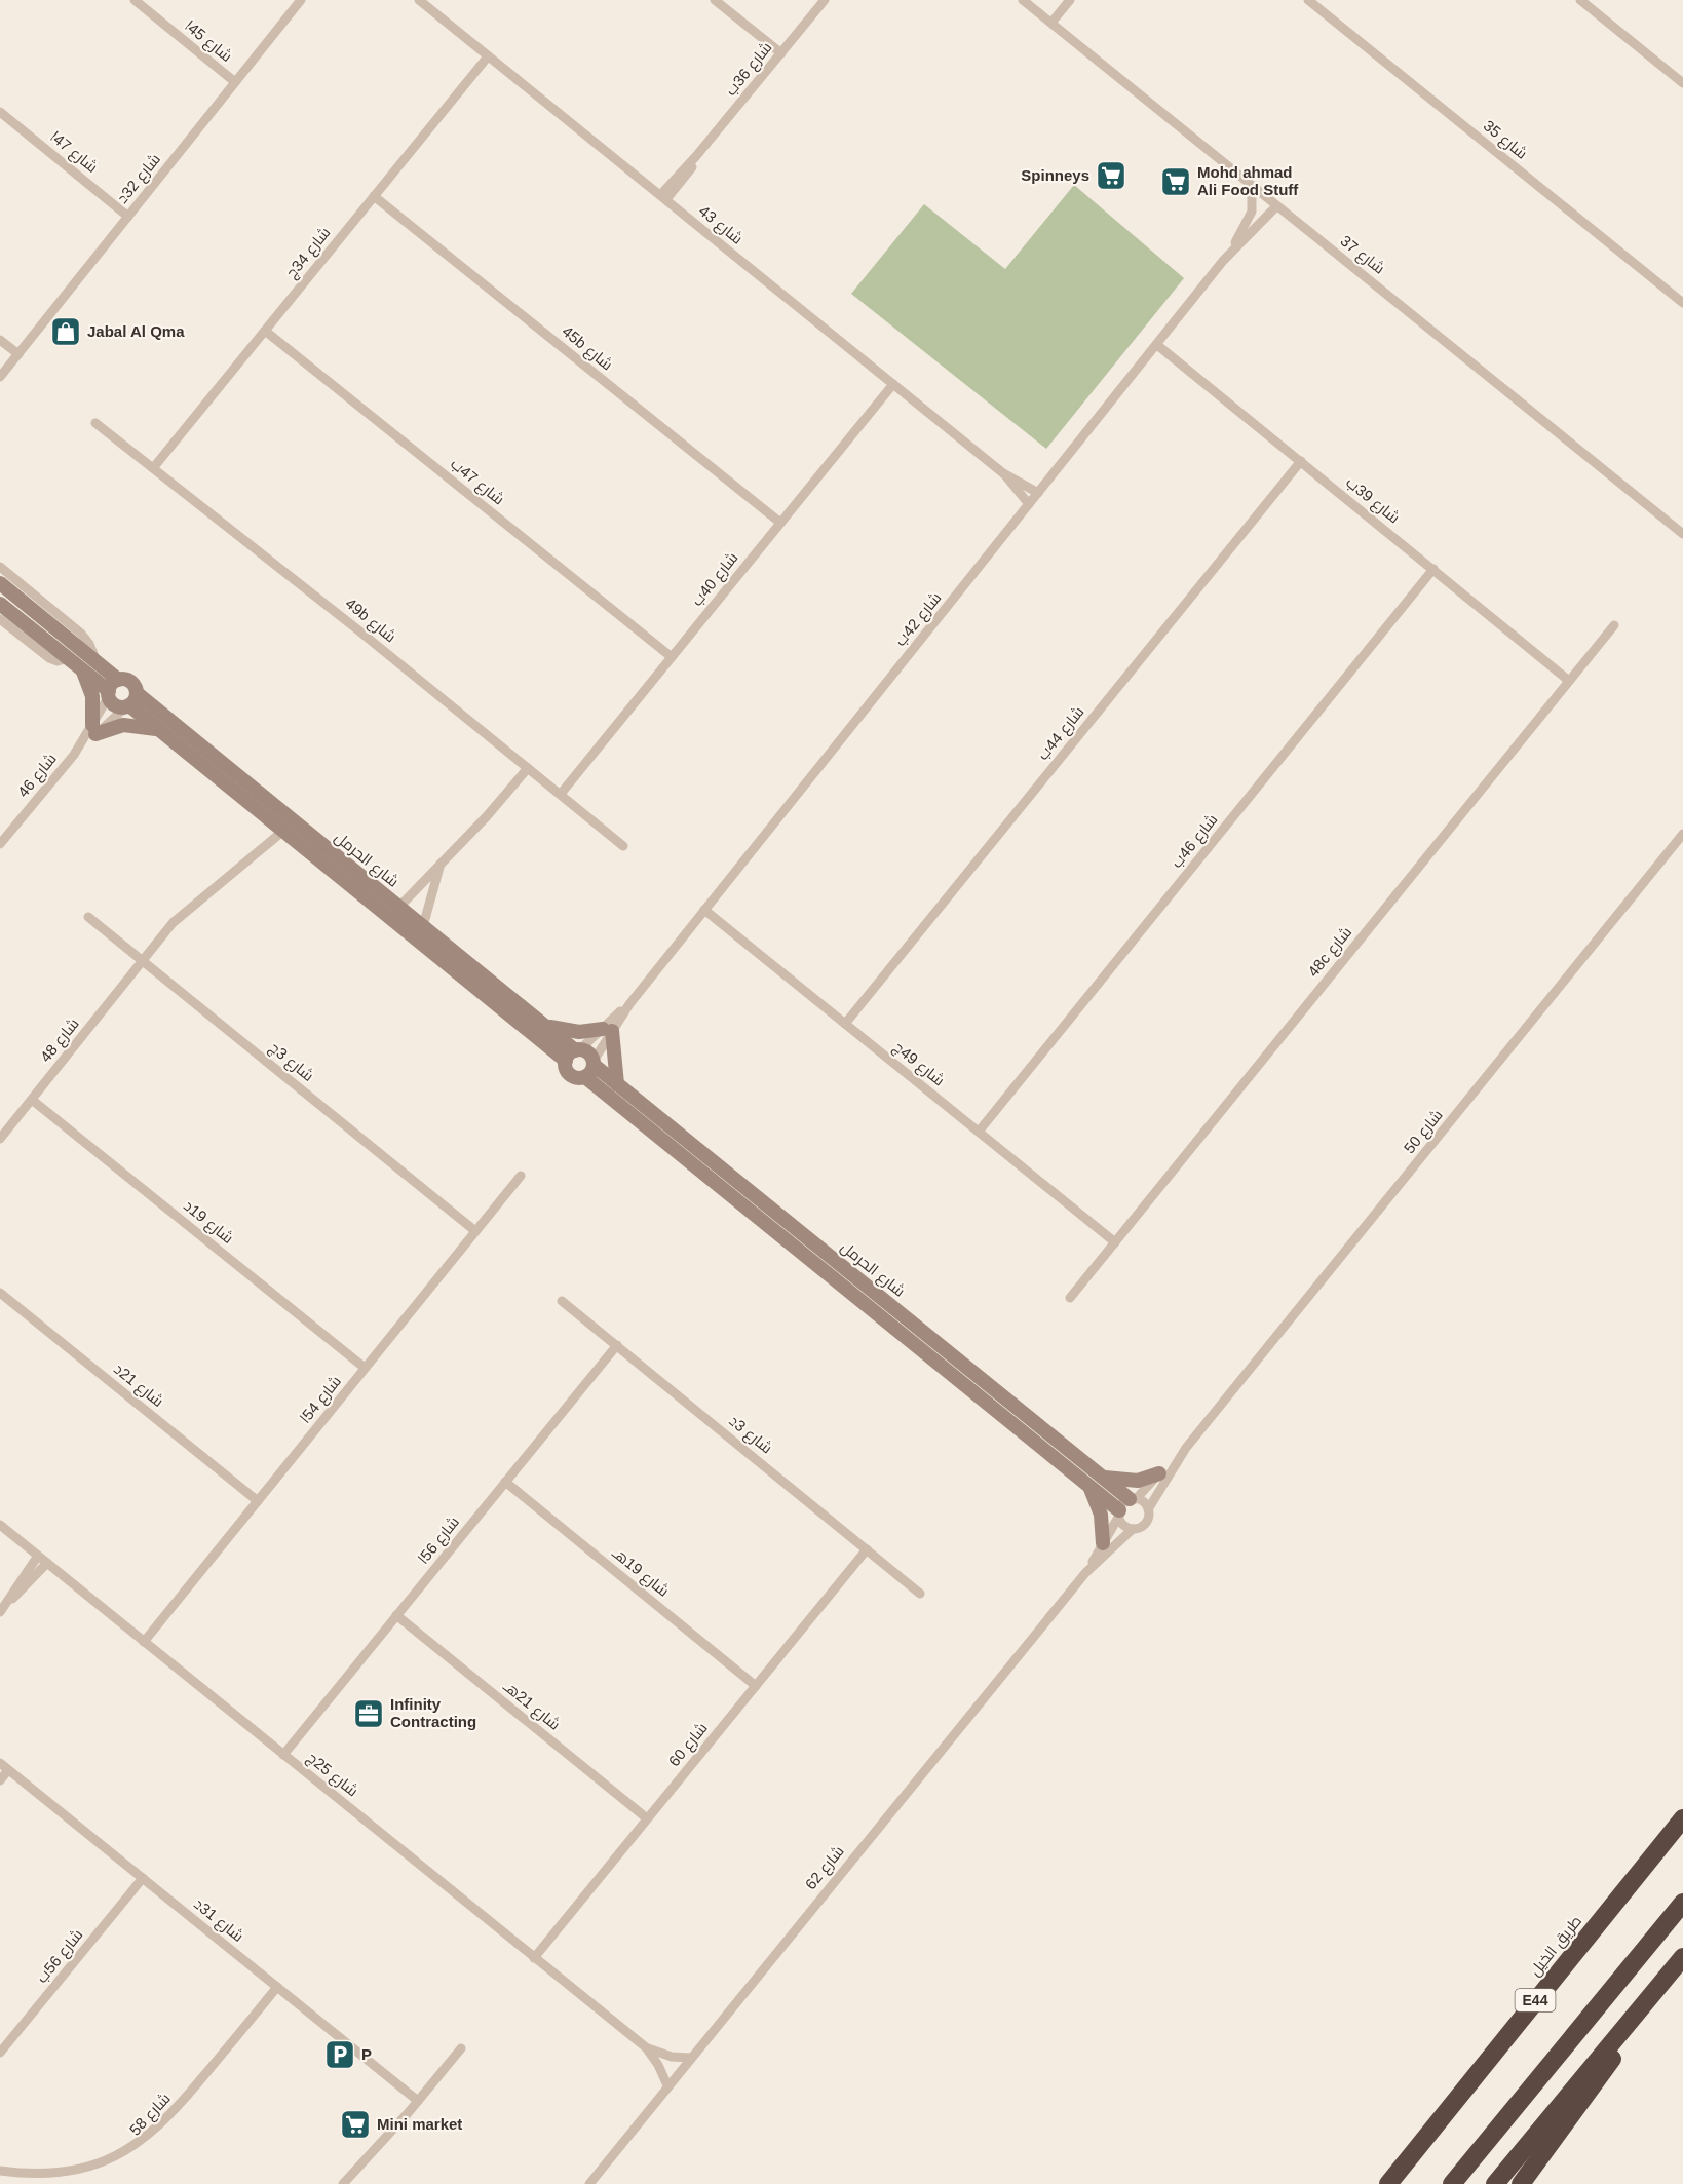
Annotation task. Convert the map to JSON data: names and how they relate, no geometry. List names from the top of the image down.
{
  "streets": {
    "highway": ["طريق الخيل", "E44"],
    "street": [
      "شارع 45ا",
      "شارع 36ب",
      "شارع 35",
      "شارع 47ا",
      "شارع 32د",
      "شارع 43",
      "شارع 34ج",
      "شارع 37",
      "45b شارع",
      "شارع 47ب",
      "شارع 39ب",
      "شارع 40ب",
      "شارع 42ب",
      "49b شارع",
      "شارع 44ب",
      "شارع 46",
      "شارع 46ب",
      "شارع الحرمل",
      "48c شارع",
      "شارع 48",
      "شارع 3ج",
      "شارع 49ج",
      "شارع 50",
      "شارع 19د",
      "شارع 21د",
      "شارع 54ا",
      "شارع 3د",
      "شارع 56ا",
      "شارع 19هـ",
      "شارع 21هـ",
      "شارع 60",
      "شارع 25ج",
      "شارع 62",
      "شارع 31د",
      "شارع 56ب",
      "شارع 58"
    ]
  },
  "crossings": [
    ["شارع 45ا", "شارع 32د"],
    ["شارع 36ب", "شارع 43"],
    ["شارع 47ا", "شارع 32د"],
    ["شارع 43", "شارع 34ج"],
    ["شارع 43", "شارع 40ب"],
    ["شارع 43", "شارع 42ب"],
    ["شارع 34ج", "45b شارع"],
    ["شارع 34ج", "شارع 47ب"],
    ["شارع 34ج", "49b شارع"],
    ["شارع 37", "شارع 42ب"],
    ["45b شارع", "شارع 40ب"],
    ["شارع 47ب", "شارع 40ب"],
    ["شارع 39ب", "شارع 42ب"],
    ["شارع 39ب", "شارع 44ب"],
    ["شارع 39ب", "شارع 46ب"],
    ["شارع 39ب", "48c شارع"],
    ["شارع 40ب", "49b شارع"],
    ["شارع 42ب", "شارع الحرمل"],
    ["شارع 42ب", "شارع 49ج"],
    ["شارع 44ب", "شارع 49ج"],
    ["شارع 46", "شارع الحرمل"],
    ["شارع 46ب", "شارع 49ج"],
    ["شارع الحرمل", "شارع 48"],
    ["شارع الحرمل", "شارع 50"],
    ["شارع الحرمل", "شارع 62"],
    ["48c شارع", "شارع 49ج"],
    ["شارع 48", "شارع 3ج"],
    ["شارع 48", "شارع 19د"],
    ["شارع 3ج", "شارع 54ا"],
    ["شارع 50", "شارع 62"],
    ["شارع 19د", "شارع 54ا"],
    ["شارع 21د", "شارع 54ا"],
    ["شارع 54ا", "شارع 25ج"],
    ["شارع 3د", "شارع 56ا"],
    ["شارع 3د", "شارع 60"],
    ["شارع 56ا", "شارع 19هـ"],
    ["شارع 56ا", "شارع 21هـ"],
    ["شارع 56ا", "شارع 25ج"],
    ["شارع 19هـ", "شارع 60"],
    ["شارع 21هـ", "شارع 60"],
    ["شارع 60", "شارع 25ج"],
    ["شارع 25ج", "شارع 62"],
    ["شارع 31د", "شارع 56ب"],
    ["شارع 31د", "شارع 58"]
  ],
  "places": {
    "supermarket": ["Spinneys", "Mohd ahmad Ali Food Stuff", "Mini market"],
    "shop": ["Jabal Al Qma"],
    "office": ["Infinity Contracting"],
    "parking": ["P"]
  }
}
